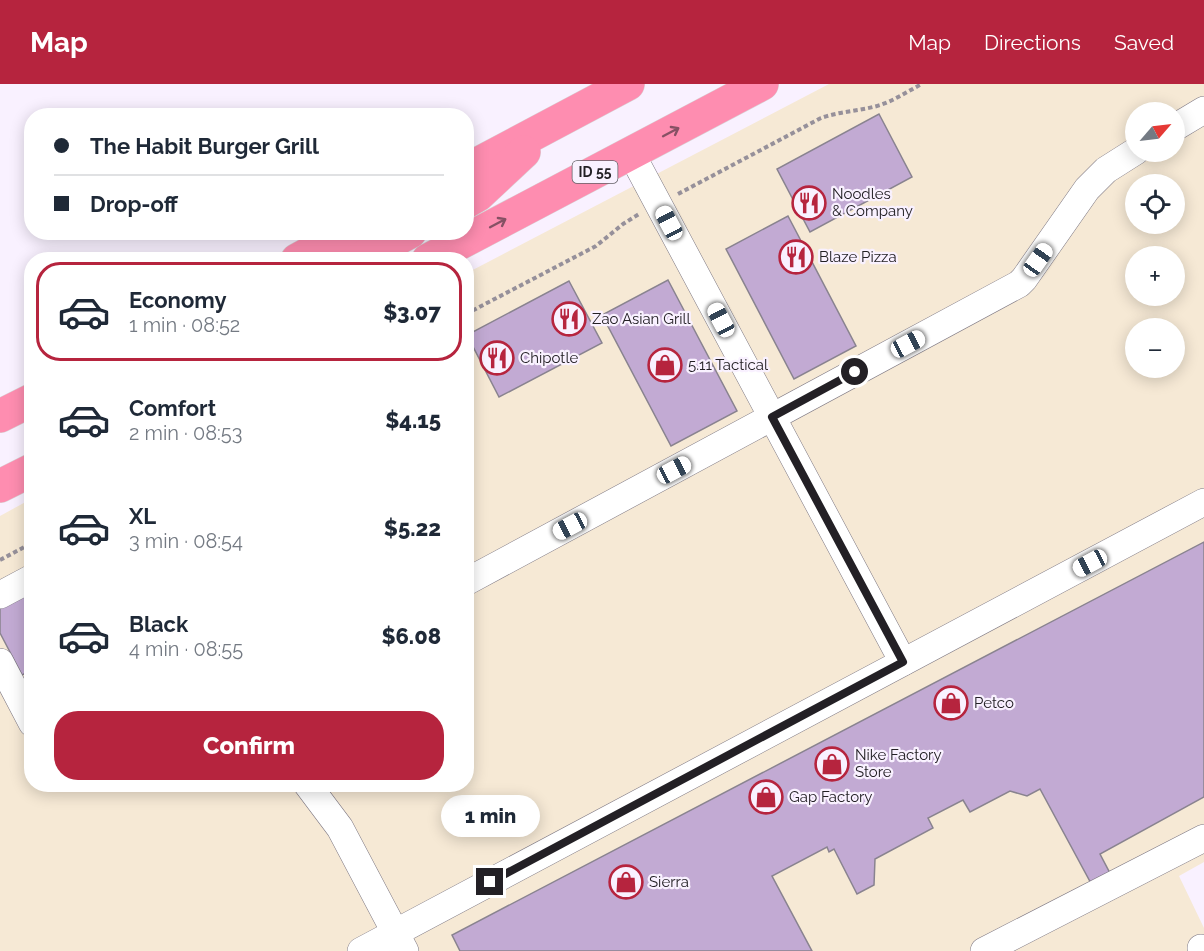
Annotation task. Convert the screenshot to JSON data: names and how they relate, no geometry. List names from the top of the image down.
{
  "streets": {
    "highway": ["ID 55"]
  },
  "places": {
    "restaurant": [
      "Noodles & Company",
      "Blaze Pizza",
      "Zao Asian Grill",
      "Chipotle"
    ],
    "shop": [
      "5.11 Tactical",
      "Petco",
      "Nike Factory Store",
      "Gap Factory",
      "Sierra"
    ]
  },
  "north": "top right",
  "page": {
    "header": "Map",
    "nav": ["Map", "Directions", "Saved"],
    "map_buttons": ["+", "−"],
    "banner": ["The Habit Burger Grill", "Drop-off"],
    "list": [
      {
        "name": "Economy",
        "note": "1 min · 08:52",
        "value": "$3.07"
      },
      {
        "name": "Comfort",
        "note": "2 min · 08:53",
        "value": "$4.15"
      },
      {
        "name": "XL",
        "note": "3 min · 08:54",
        "value": "$5.22"
      },
      {
        "name": "Black",
        "note": "4 min · 08:55",
        "value": "$6.08"
      }
    ],
    "buttons": "Confirm",
    "bubble": "1 min"
  }
}
